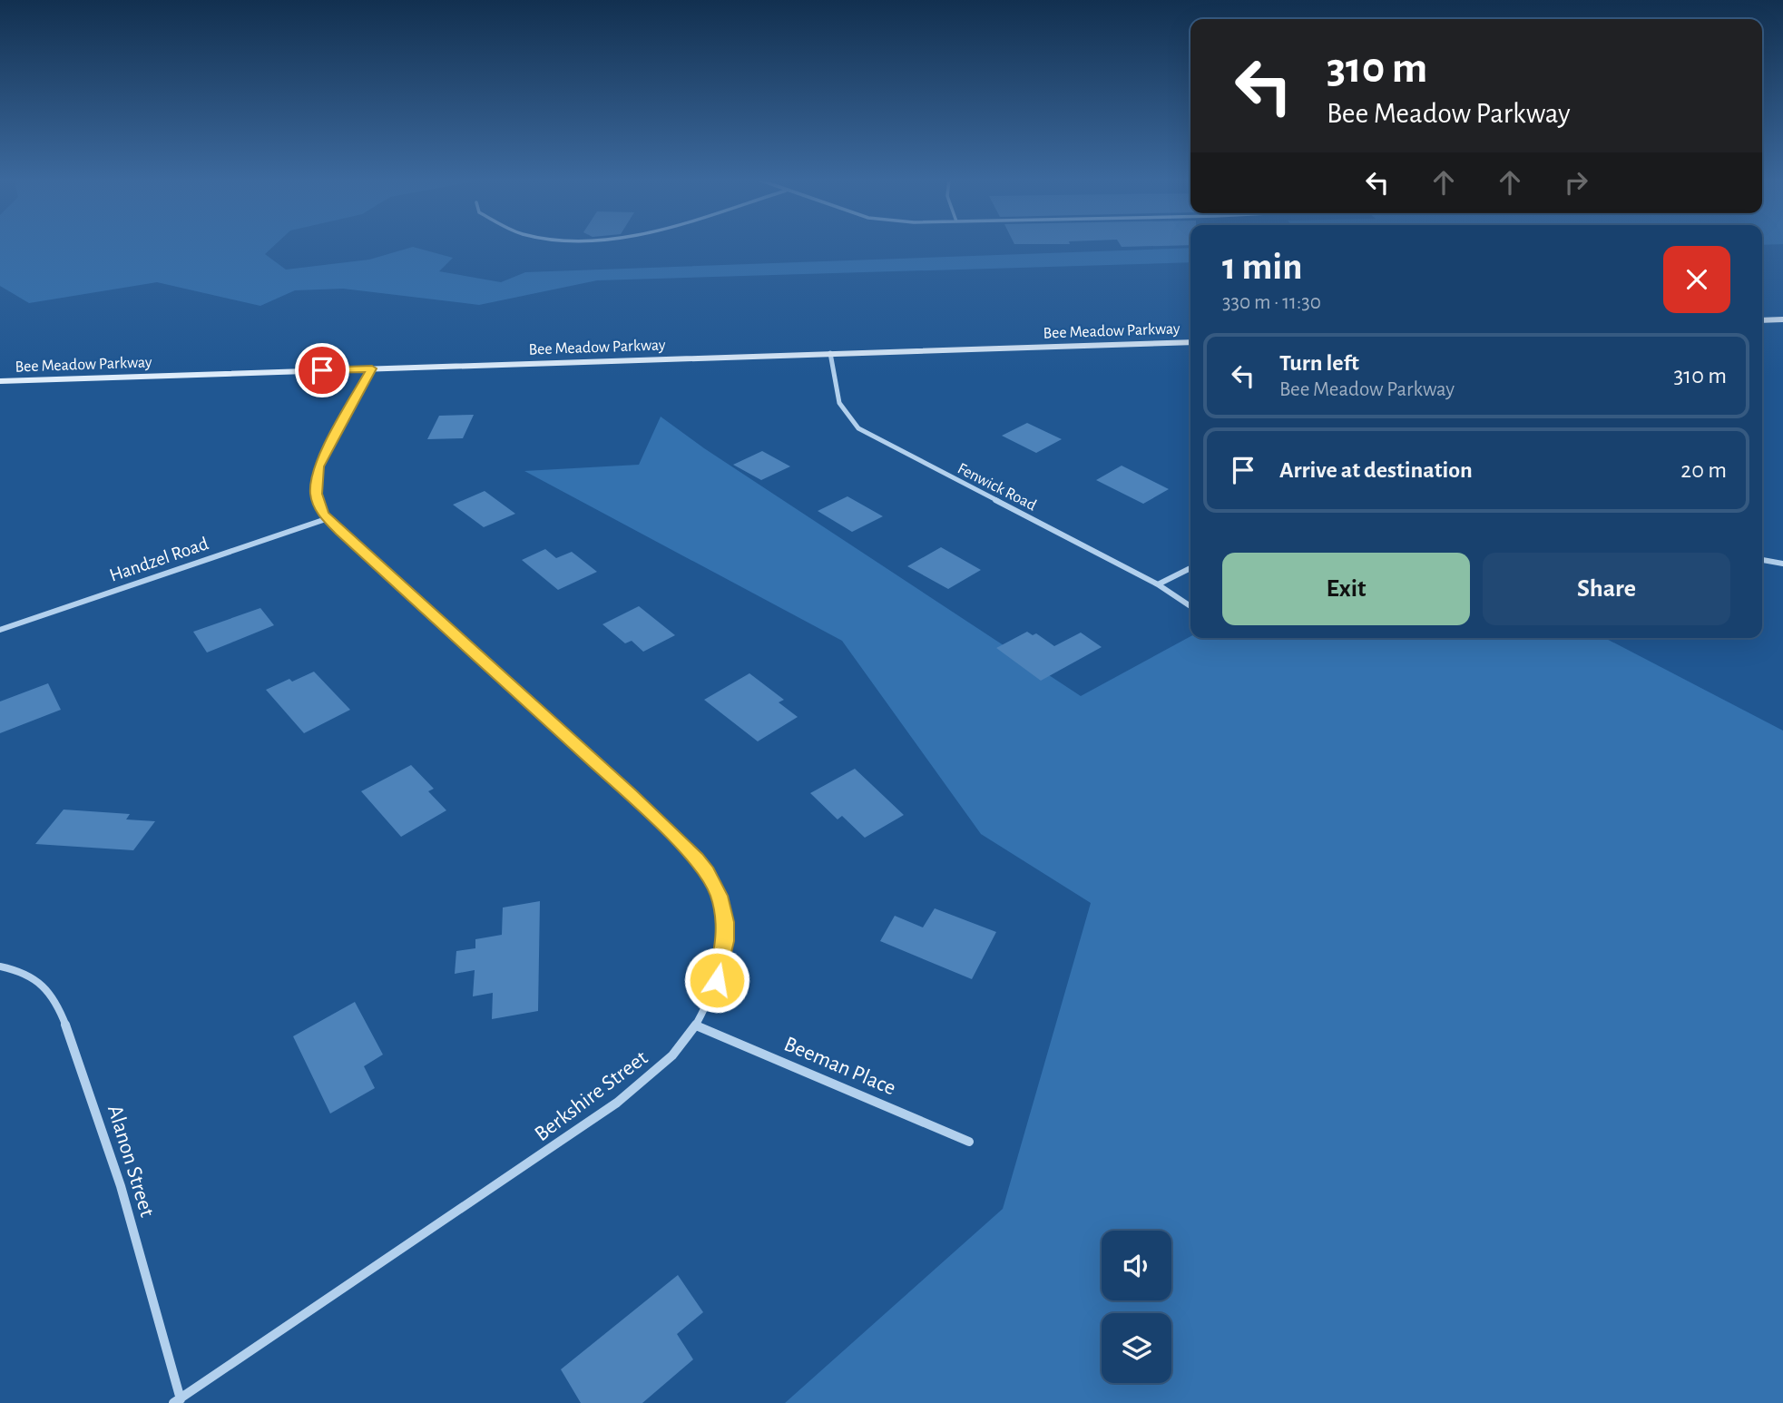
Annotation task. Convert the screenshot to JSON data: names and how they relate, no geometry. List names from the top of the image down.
{
  "streets": {
    "street": [
      "Bee Meadow Parkway",
      "Fenwick Road",
      "Handzel Road",
      "Beeman Place",
      "Berkshire Street",
      "Alanon Street"
    ]
  },
  "crossings": [
    ["Bee Meadow Parkway", "Fenwick Road"],
    ["Bee Meadow Parkway", "Berkshire Street"],
    ["Handzel Road", "Berkshire Street"],
    ["Beeman Place", "Berkshire Street"],
    ["Berkshire Street", "Alanon Street"]
  ],
  "page": {
    "turn": ["310 m", "Bee Meadow Parkway"],
    "heading": ["1 min", "330 m · 11:30"],
    "list": [
      {
        "name": "Turn left",
        "note": "Bee Meadow Parkway",
        "value": "310 m"
      },
      {
        "name": "Arrive at destination",
        "value": "20 m"
      }
    ],
    "buttons": ["Exit", "Share"]
  }
}
